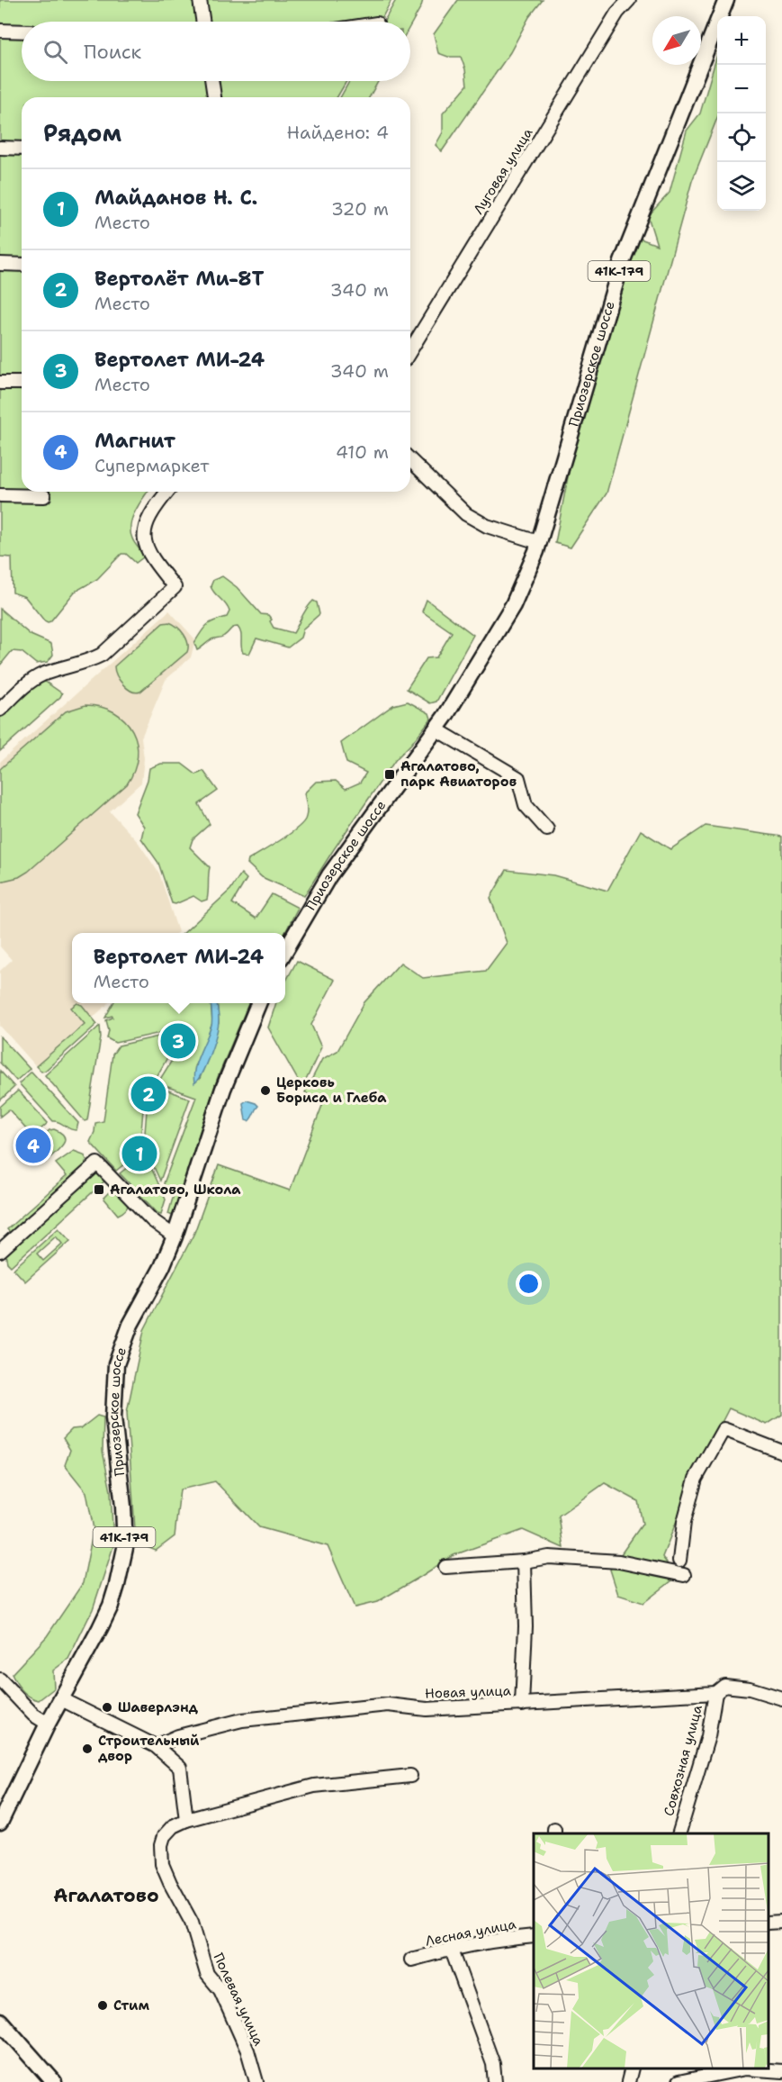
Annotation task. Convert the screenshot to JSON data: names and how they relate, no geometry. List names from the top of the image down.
{
  "streets": {
    "main road": ["41К-179", "Приозерское шоссе"],
    "street": [
      "Луговая улица",
      "Новая улица",
      "Совхозная улица",
      "Лесная улица",
      "Полевая улица"
    ]
  },
  "crossings": [
    ["Новая улица", "Совхозная улица"]
  ],
  "districts": ["Агалатово"],
  "places": {
    "transit": ["Агалатово, парк Авиаторов", "Агалатово, Школа"],
    "other": [
      "Церковь Бориса и Глеба",
      "Шаверлэнд",
      "Строительный двор",
      "Стим"
    ]
  },
  "north": "bottom left",
  "page": {
    "map_buttons": ["+", "−"],
    "search": "Поиск",
    "heading": ["Рядом", "Найдено: 4"],
    "list": [
      {
        "mark": "1",
        "name": "Майданов Н. С.",
        "note": "Место",
        "value": "320 m"
      },
      {
        "mark": "2",
        "name": "Вертолёт Ми-8Т",
        "note": "Место",
        "value": "340 m"
      },
      {
        "mark": "3",
        "name": "Вертолет МИ-24",
        "note": "Место",
        "value": "340 m"
      },
      {
        "mark": "4",
        "name": "Магнит",
        "note": "Супермаркет",
        "value": "410 m"
      }
    ],
    "popup": ["Вертолет МИ-24", "Место"],
    "pins": [
      "3",
      "2",
      "4",
      "1"
    ]
  }
}
